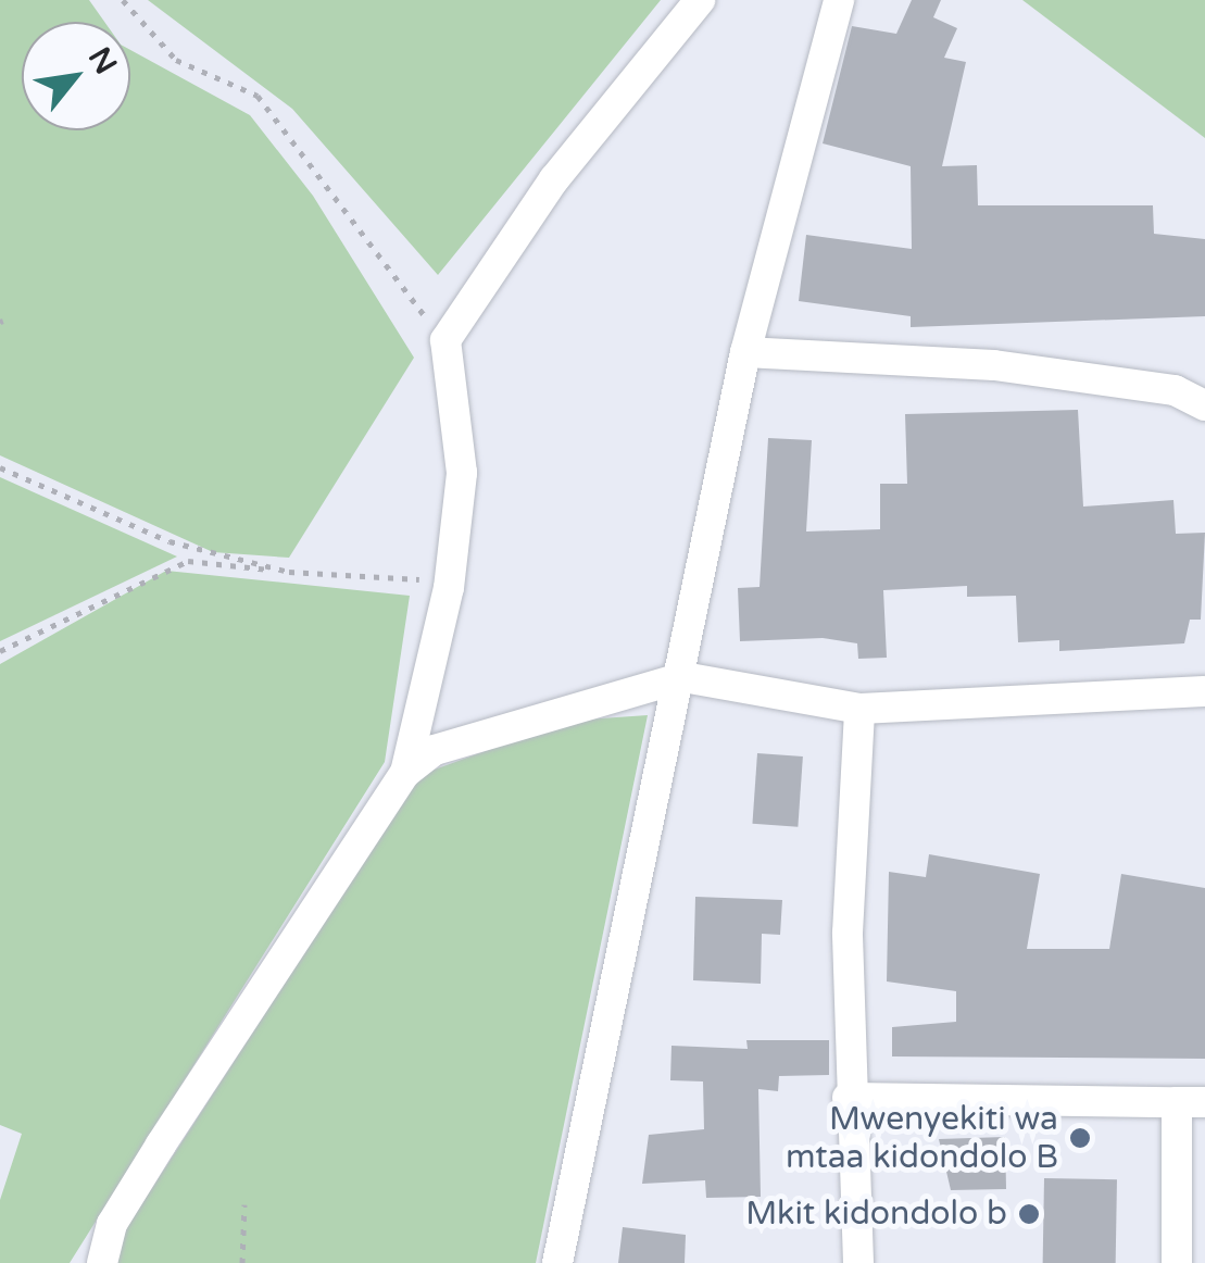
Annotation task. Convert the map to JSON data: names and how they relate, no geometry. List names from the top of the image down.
{
  "places": ["Mwenyekiti wa mtaa kidondolo B", "Mkit kidondolo b"],
  "north": "top right"
}
